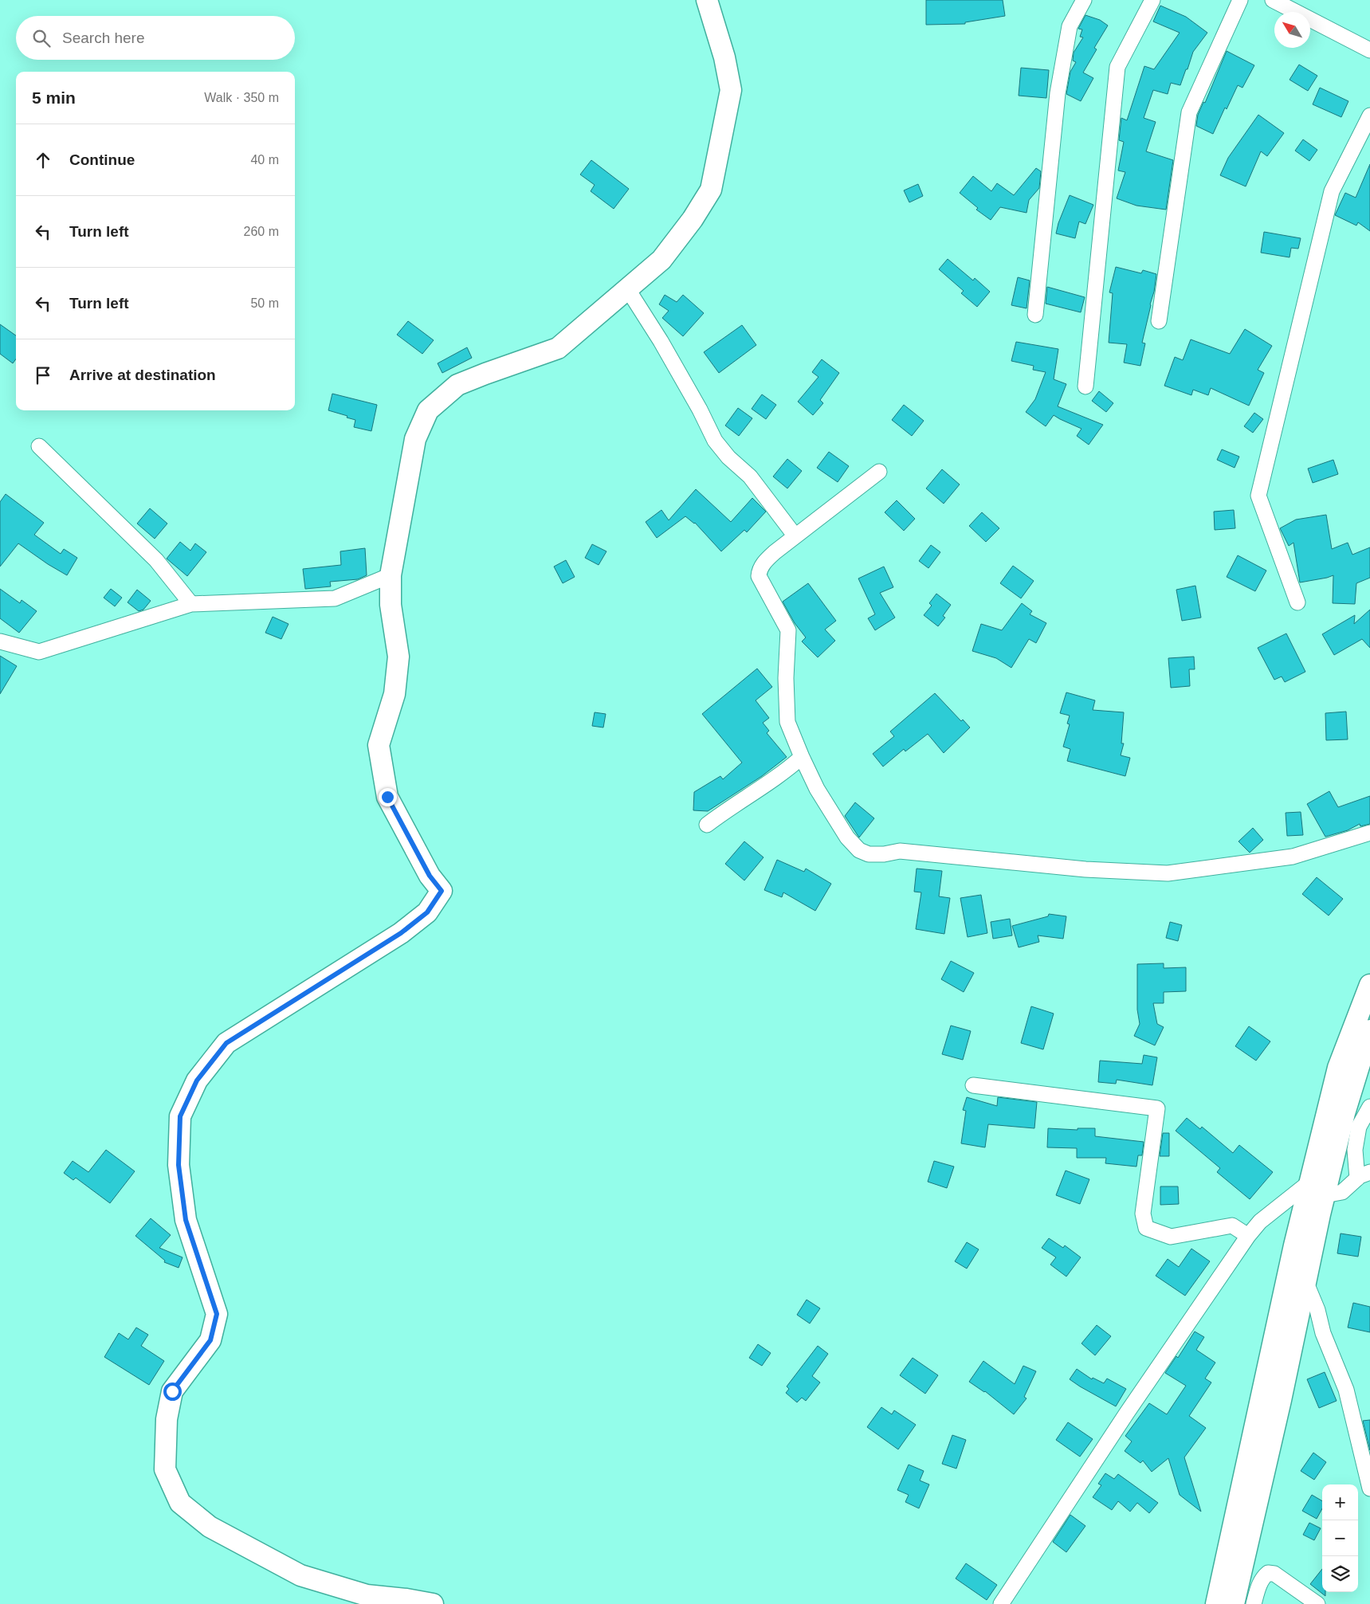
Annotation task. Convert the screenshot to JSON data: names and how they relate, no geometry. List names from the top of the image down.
{
  "north": "top left",
  "page": {
    "search": "Search here",
    "heading": ["5 min", "Walk · 350 m"],
    "list": [
      ["Continue", "40 m"],
      ["Turn left", "260 m"],
      ["Turn left", "50 m"],
      "Arrive at destination"
    ],
    "map_buttons": ["+", "−"]
  }
}
